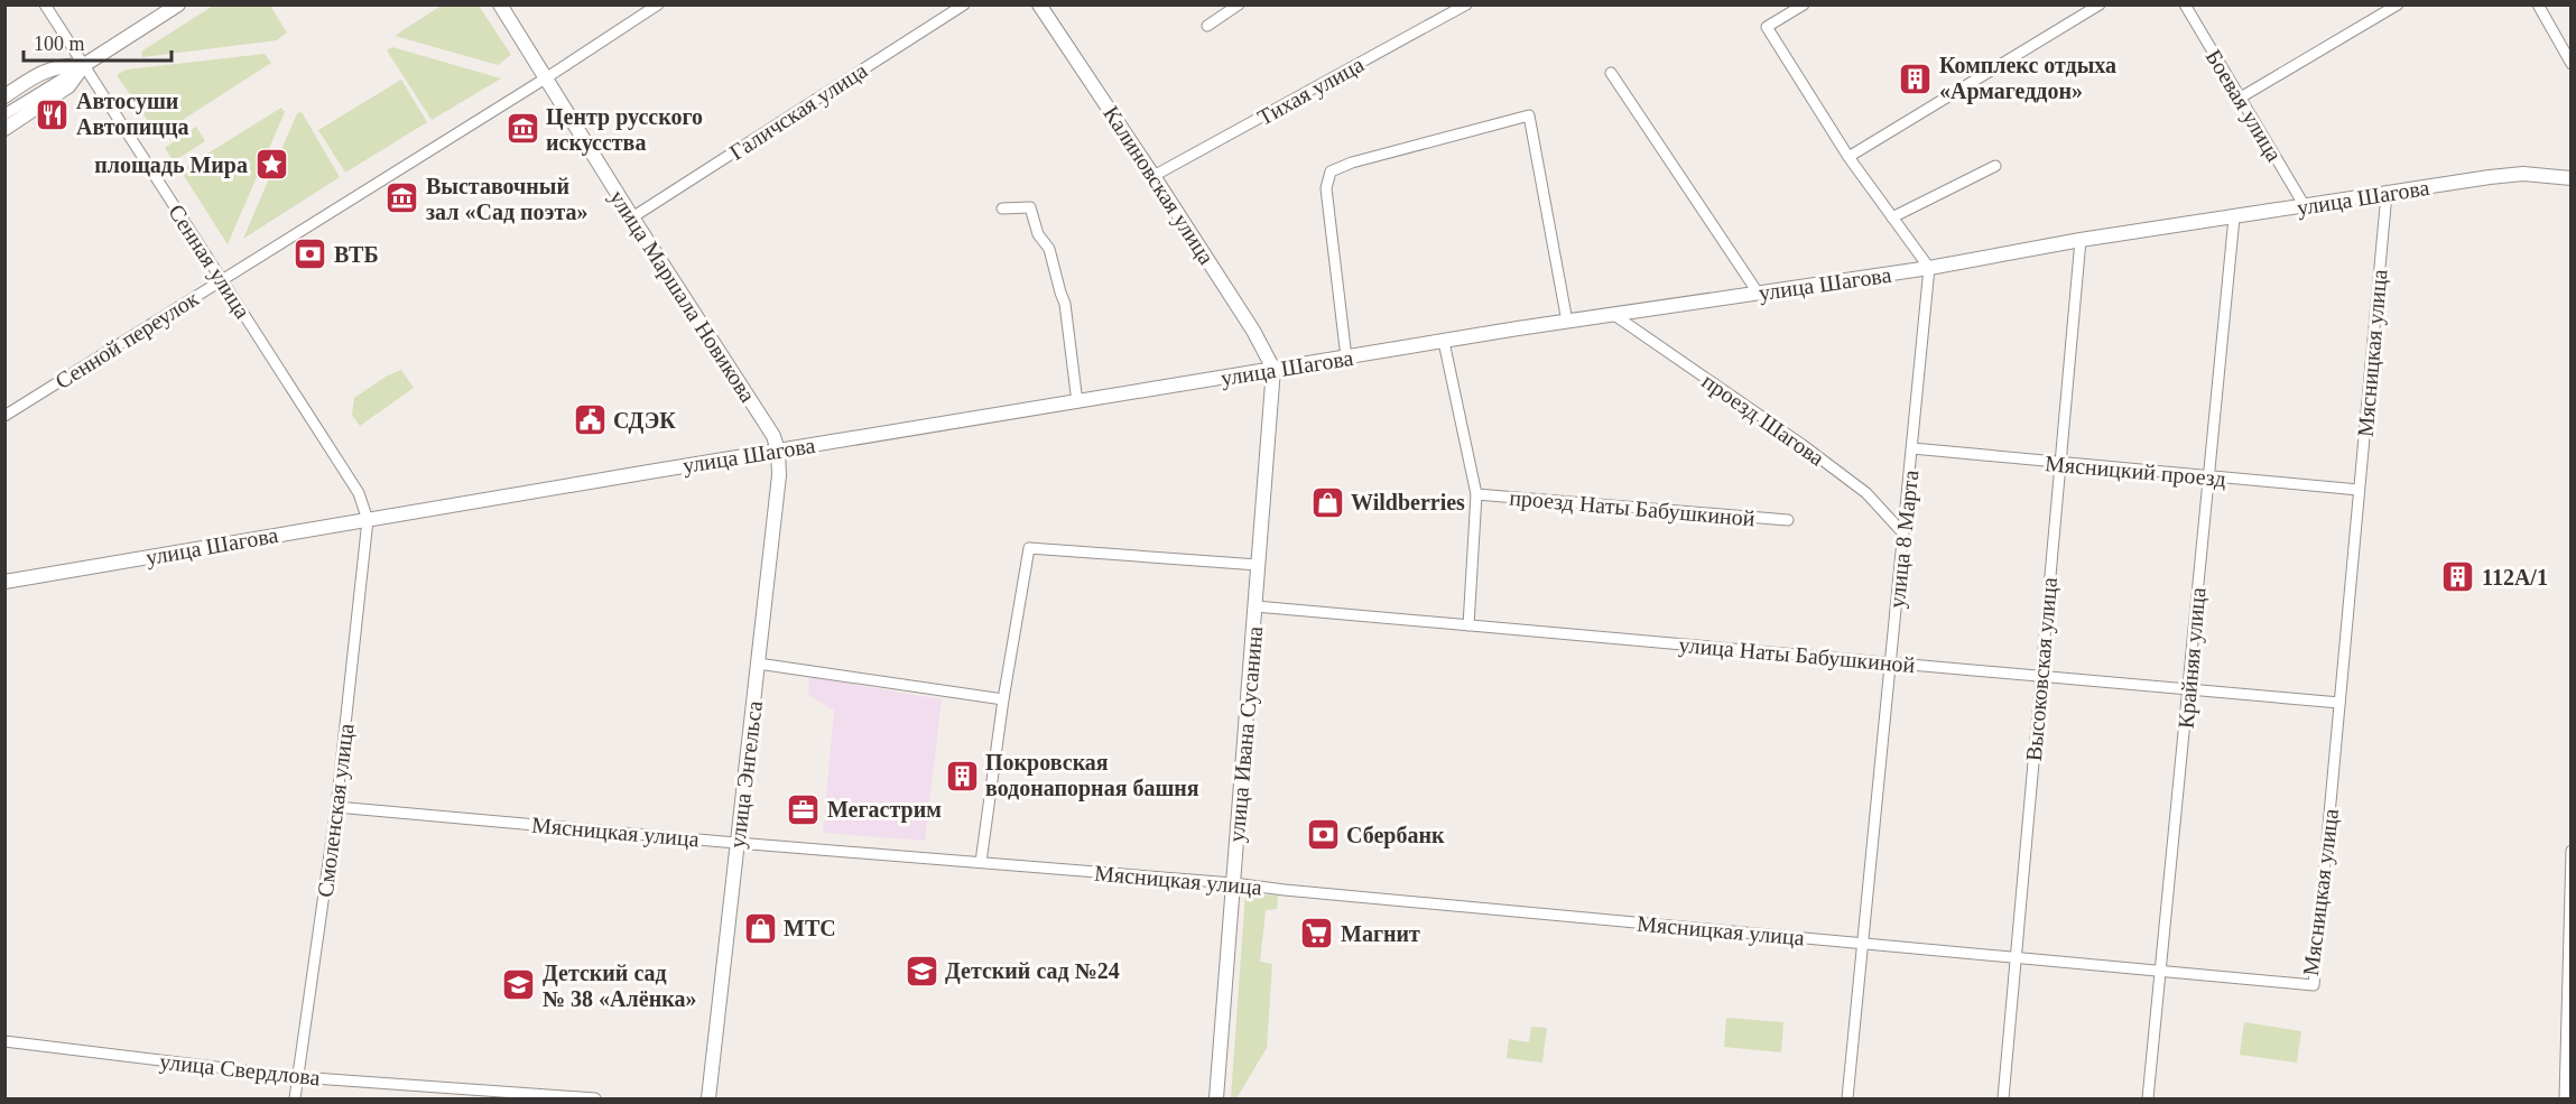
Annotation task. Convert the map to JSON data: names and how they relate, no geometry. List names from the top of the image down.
{
  "streets": {
    "main road": [
      "Калиновская улица",
      "улица Шагова",
      "улица Маршала Новикова",
      "улица Ивана Сусанина",
      "улица Энгельса"
    ],
    "street": [
      "Тихая улица",
      "Боевая улица",
      "Галичская улица",
      "Сенная улица",
      "Сенной переулок",
      "Мясницкая улица",
      "проезд Шагова",
      "Мясницкий проезд",
      "проезд Наты Бабушкиной",
      "улица 8 Марта",
      "улица Наты Бабушкиной",
      "Крайняя улица",
      "Высоковская улица",
      "Смоленская улица",
      "улица Свердлова"
    ]
  },
  "crossings": [
    ["Тихая улица", "Калиновская улица"],
    ["Боевая улица", "улица Шагова"],
    ["Галичская улица", "улица Маршала Новикова"],
    ["Калиновская улица", "улица Шагова"],
    ["Калиновская улица", "улица Ивана Сусанина"],
    ["улица Шагова", "Сенная улица"],
    ["улица Шагова", "улица Маршала Новикова"],
    ["улица Шагова", "Мясницкая улица"],
    ["улица Шагова", "проезд Шагова"],
    ["улица Шагова", "улица 8 Марта"],
    ["улица Шагова", "Крайняя улица"],
    ["улица Шагова", "Высоковская улица"],
    ["улица Шагова", "улица Ивана Сусанина"],
    ["улица Шагова", "улица Энгельса"],
    ["улица Шагова", "Смоленская улица"],
    ["Сенная улица", "Сенной переулок"],
    ["Сенная улица", "Смоленская улица"],
    ["улица Маршала Новикова", "Сенной переулок"],
    ["улица Маршала Новикова", "улица Энгельса"],
    ["Мясницкая улица", "Мясницкий проезд"],
    ["Мясницкая улица", "улица 8 Марта"],
    ["Мясницкая улица", "улица Наты Бабушкиной"],
    ["Мясницкая улица", "Крайняя улица"],
    ["Мясницкая улица", "Высоковская улица"],
    ["Мясницкая улица", "улица Ивана Сусанина"],
    ["Мясницкая улица", "улица Энгельса"],
    ["Мясницкая улица", "Смоленская улица"],
    ["проезд Шагова", "улица 8 Марта"],
    ["Мясницкий проезд", "улица 8 Марта"],
    ["Мясницкий проезд", "Крайняя улица"],
    ["Мясницкий проезд", "Высоковская улица"],
    ["улица 8 Марта", "улица Наты Бабушкиной"],
    ["улица Наты Бабушкиной", "Крайняя улица"],
    ["улица Наты Бабушкиной", "Высоковская улица"],
    ["улица Наты Бабушкиной", "улица Ивана Сусанина"],
    ["Смоленская улица", "улица Свердлова"]
  ],
  "places": {
    "building": ["Комплекс отдыха «Армагеддон»", "112А/1", "Покровская водонапорная башня"],
    "restaurant": ["Автосуши Автопицца"],
    "museum": ["Центр русского искусства", "Выставочный зал «Сад поэта»"],
    "place": ["площадь Мира"],
    "bank": ["ВТБ", "Сбербанк"],
    "public building": ["СДЭК"],
    "shop": ["Wildberries", "МТС"],
    "office": ["Мегастрим"],
    "supermarket": ["Магнит"],
    "school or university": ["Детский сад №24", "Детский сад № 38 «Алёнка»"]
  },
  "scale_bar": "100 m"
}
